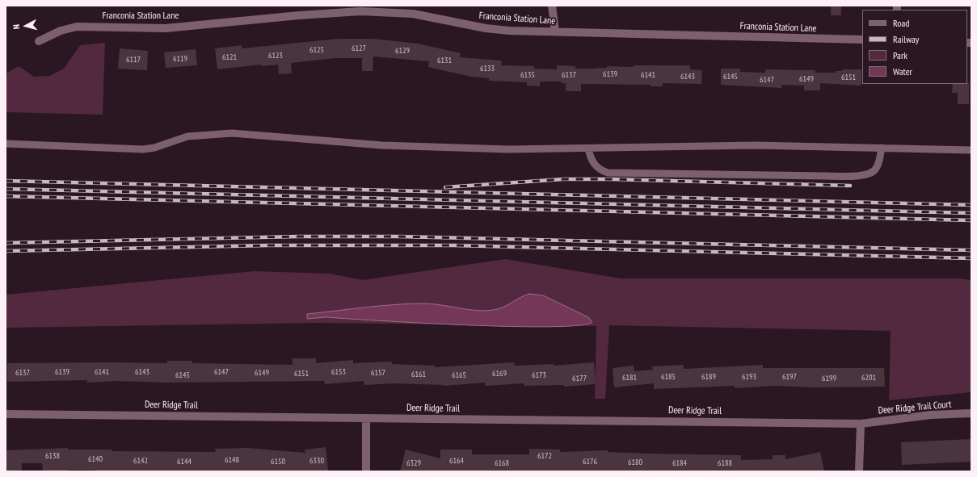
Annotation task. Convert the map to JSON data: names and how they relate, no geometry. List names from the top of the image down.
{
  "streets": {
    "street": ["Franconia Station Lane", "Deer Ridge Trail", "Deer Ridge Trail Court"]
  },
  "crossings": [
    ["Deer Ridge Trail", "Deer Ridge Trail Court"]
  ],
  "house_numbers": [
    "6127",
    "6125",
    "6129",
    "6123",
    "6121",
    "6119",
    "6117",
    "6131",
    "6133",
    "6139",
    "6135",
    "6137",
    "6141",
    "6143",
    "6145",
    "6151",
    "6149",
    "6147",
    "6139",
    "6141",
    "6143",
    "6147",
    "6153",
    "6137",
    "6149",
    "6157",
    "6151",
    "6169",
    "6161",
    "6145",
    "6165",
    "6173",
    "6185",
    "6189",
    "6193",
    "6197",
    "6181",
    "6201",
    "6177",
    "6199",
    "6138",
    "6172",
    "6140",
    "6148",
    "6142",
    "6330",
    "6164",
    "6144",
    "6150",
    "6176",
    "6180",
    "6329",
    "6168",
    "6184",
    "6188"
  ],
  "legend": [
    "Road",
    "Railway",
    "Park",
    "Water"
  ],
  "north": "left"
}
